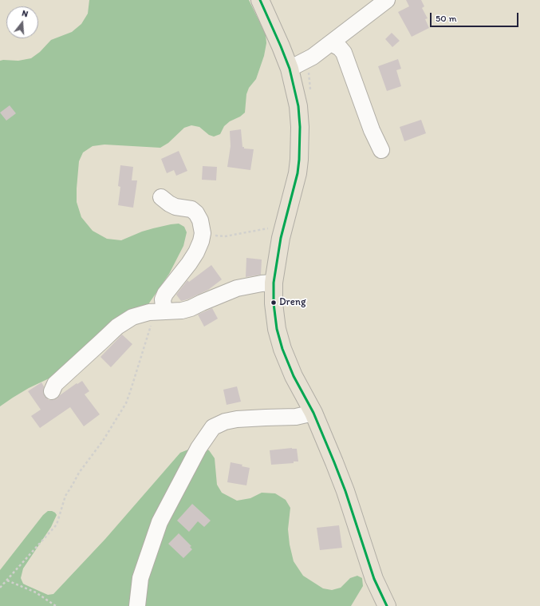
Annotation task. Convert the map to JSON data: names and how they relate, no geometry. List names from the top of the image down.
{
  "places": ["Dreng"],
  "scale_bar": "50 m",
  "north": "top"
}
